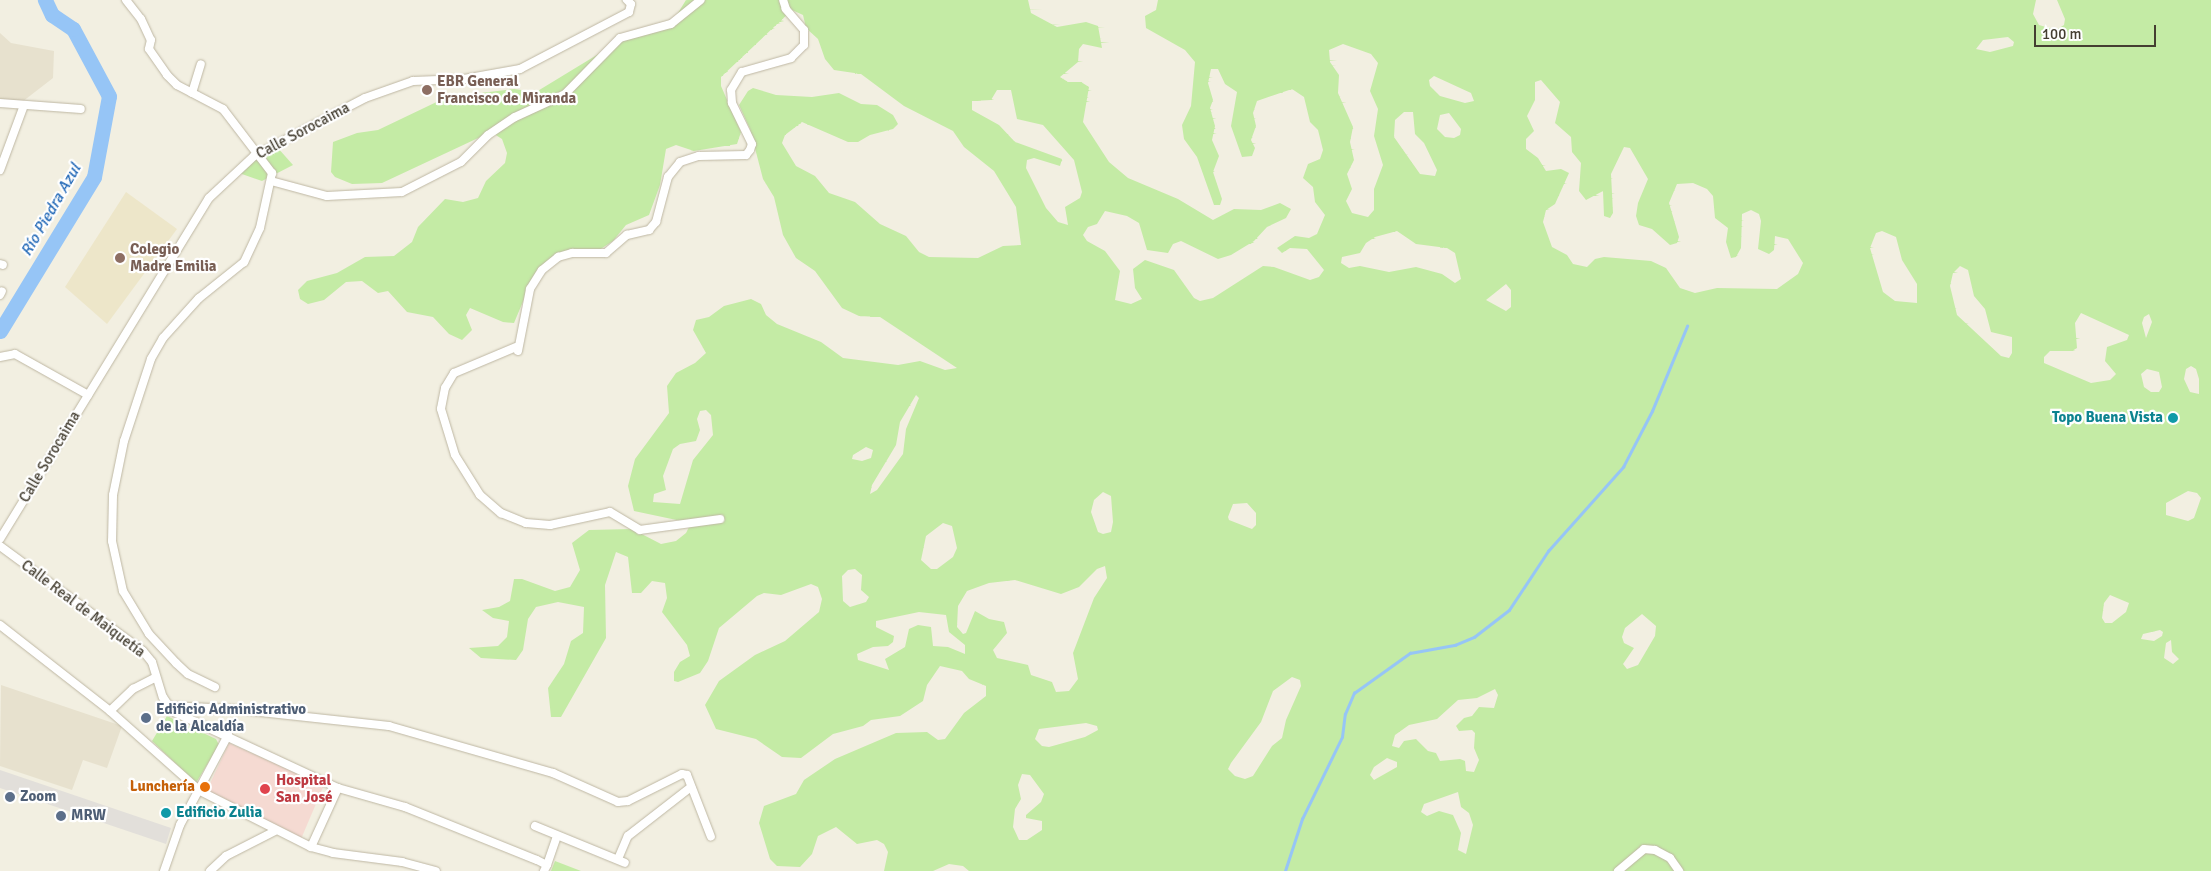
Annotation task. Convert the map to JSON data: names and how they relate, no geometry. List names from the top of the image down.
{
  "streets": {
    "street": ["Calle Sorocaima", "Calle Real de Maiquetía"]
  },
  "water": ["Río Piedra Azul"],
  "places": [
    "EBR General Francisco de Miranda",
    "Colegio Madre Emilia",
    "Topo Buena Vista",
    "Edificio Administrativo de la Alcaldía",
    "Lunchería",
    "Hospital San José",
    "Zoom",
    "Edificio Zulia",
    "MRW"
  ],
  "scale_bar": "100 m"
}
